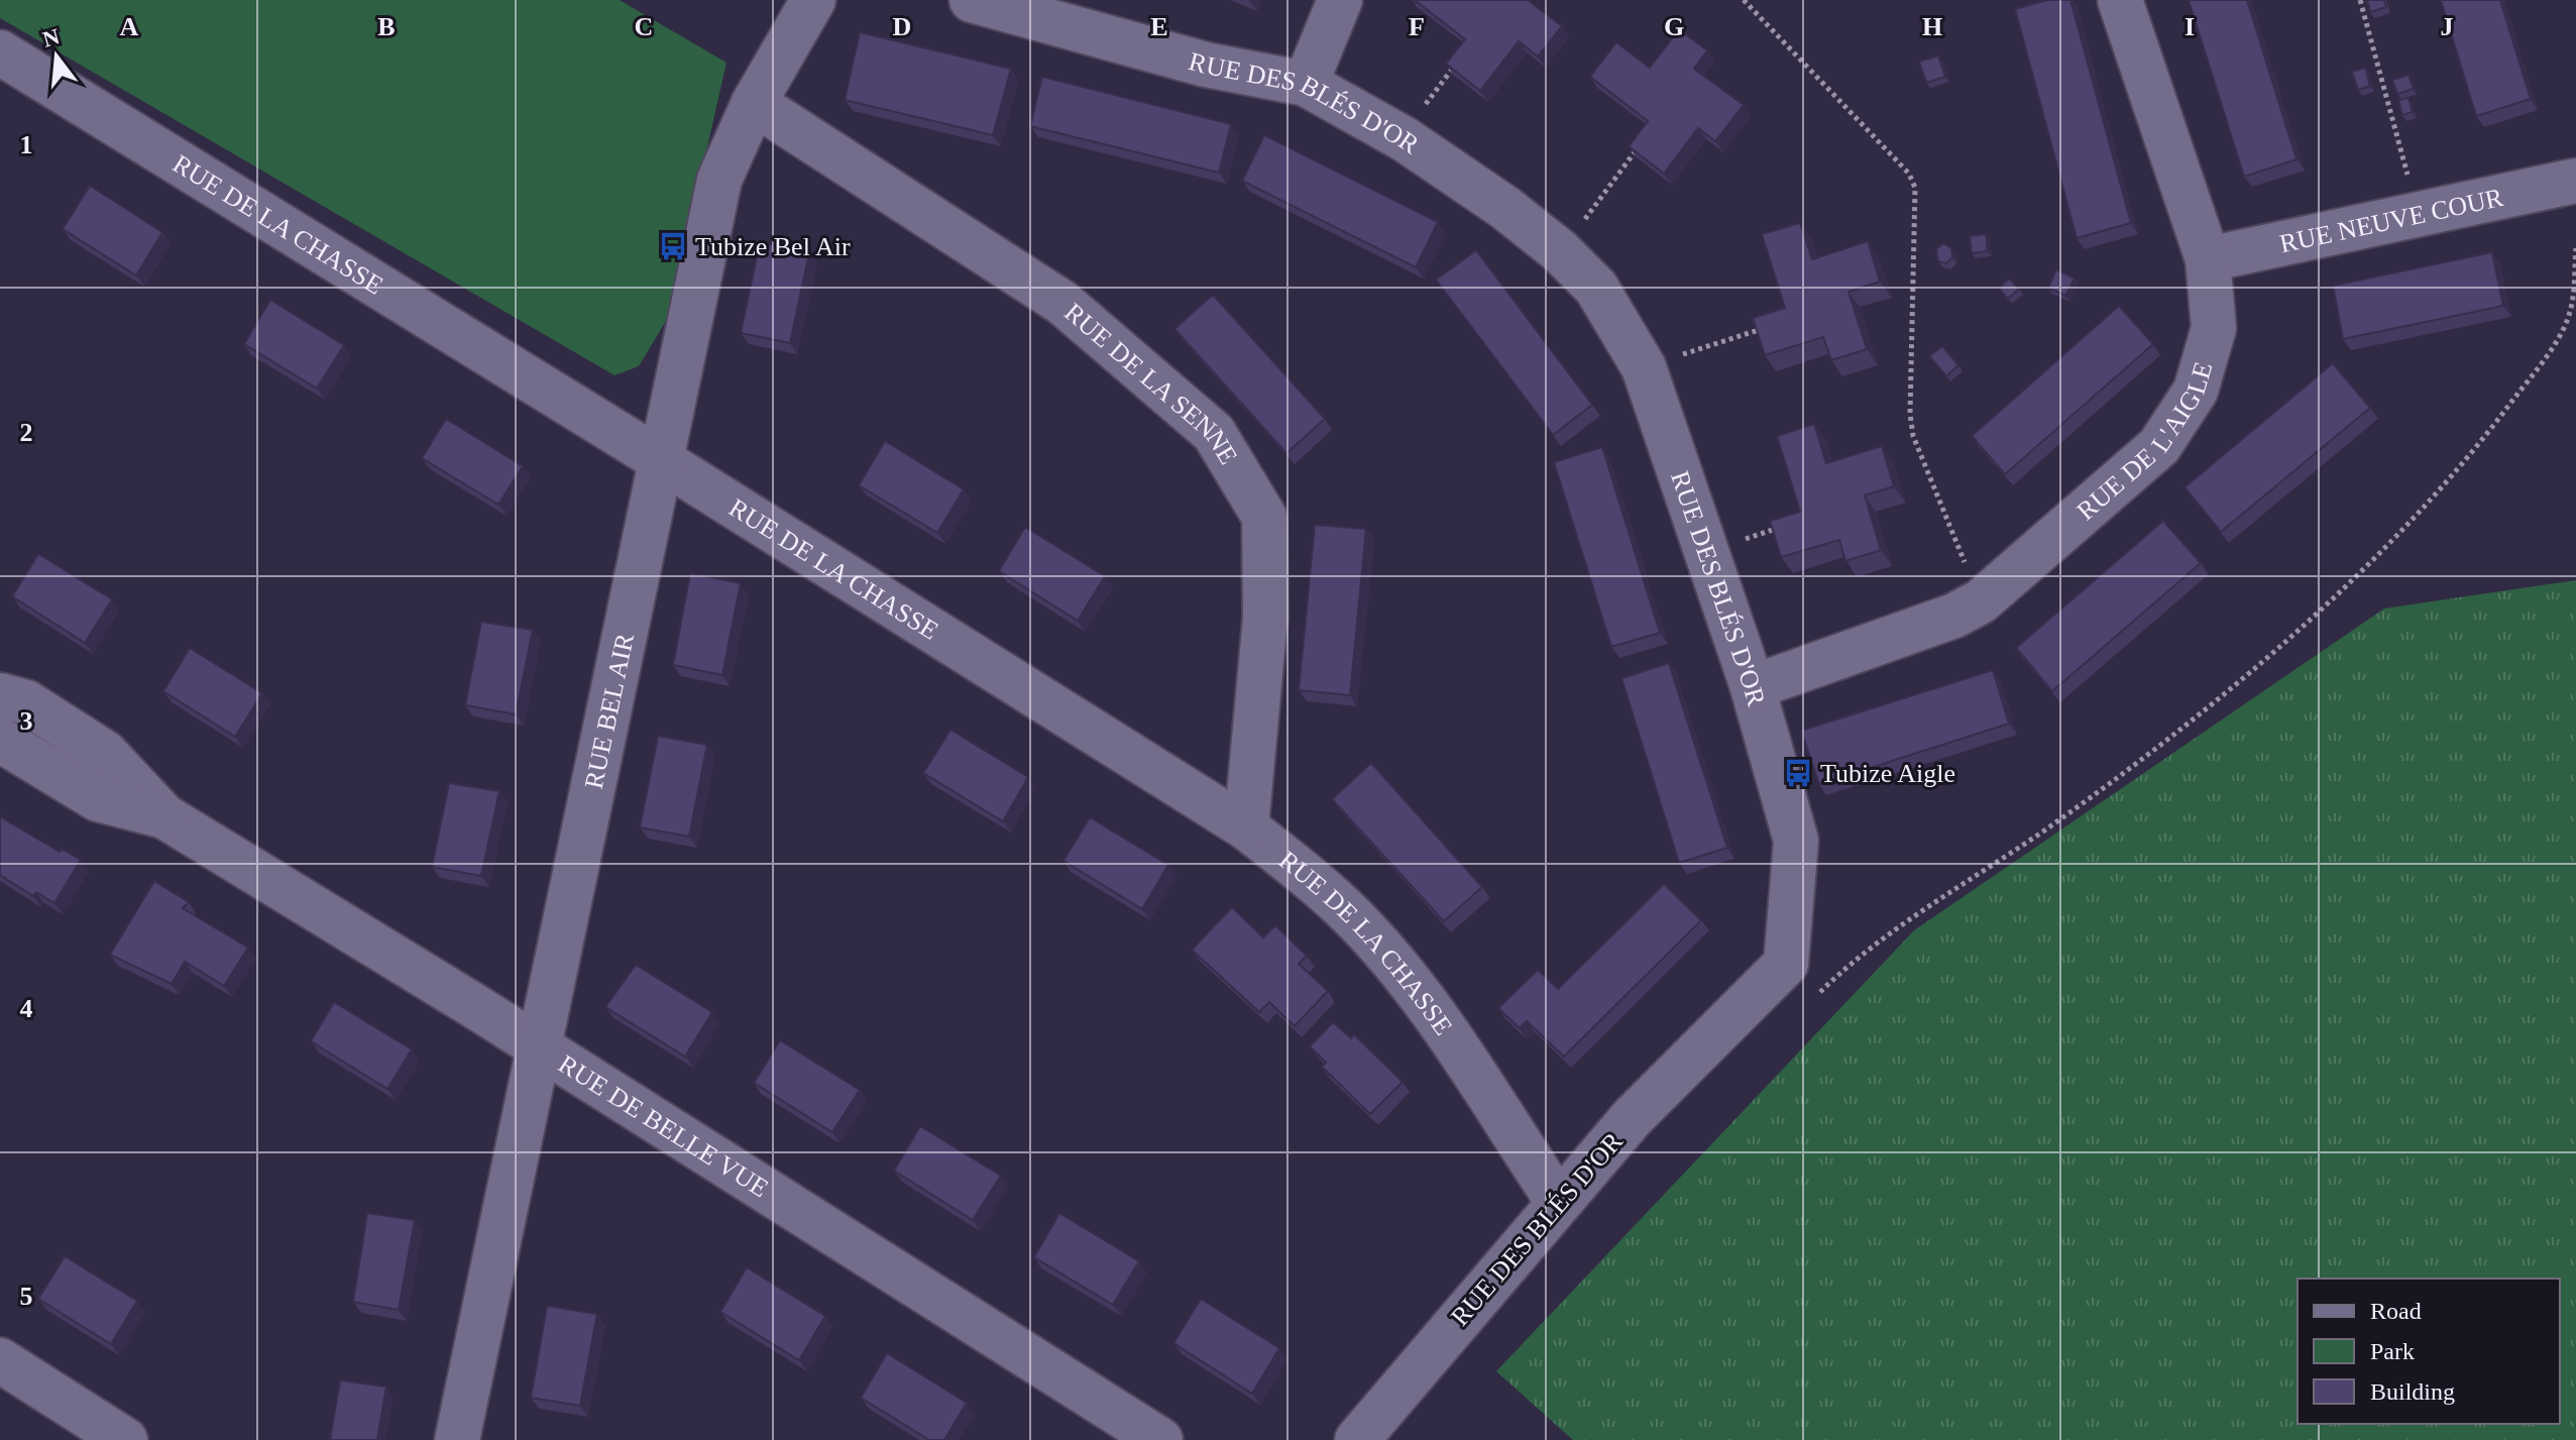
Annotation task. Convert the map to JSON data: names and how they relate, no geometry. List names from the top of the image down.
{
  "streets": {
    "street": [
      "RUE DES BLÉS D'OR",
      "RUE NEUVE COUR",
      "RUE DE LA CHASSE",
      "RUE DE LA SENNE",
      "RUE DE L'AIGLE",
      "RUE BEL AIR",
      "RUE DE BELLE VUE"
    ]
  },
  "crossings": [
    ["RUE DES BLÉS D'OR", "RUE DE LA CHASSE"],
    ["RUE DES BLÉS D'OR", "RUE DE L'AIGLE"],
    ["RUE NEUVE COUR", "RUE DE L'AIGLE"],
    ["RUE DE LA CHASSE", "RUE DE LA SENNE"],
    ["RUE DE LA CHASSE", "RUE BEL AIR"],
    ["RUE DE LA SENNE", "RUE BEL AIR"],
    ["RUE BEL AIR", "RUE DE BELLE VUE"]
  ],
  "places": {
    "bus stop": ["Tubize Bel Air", "Tubize Aigle"]
  },
  "legend": ["Road", "Park", "Building"],
  "north": "top",
  "grid": {
    "columns": [
      "A",
      "B",
      "C",
      "D",
      "E",
      "F",
      "G",
      "H",
      "I",
      "J"
    ],
    "rows": [
      "1",
      "2",
      "3",
      "4",
      "5"
    ]
  }
}
